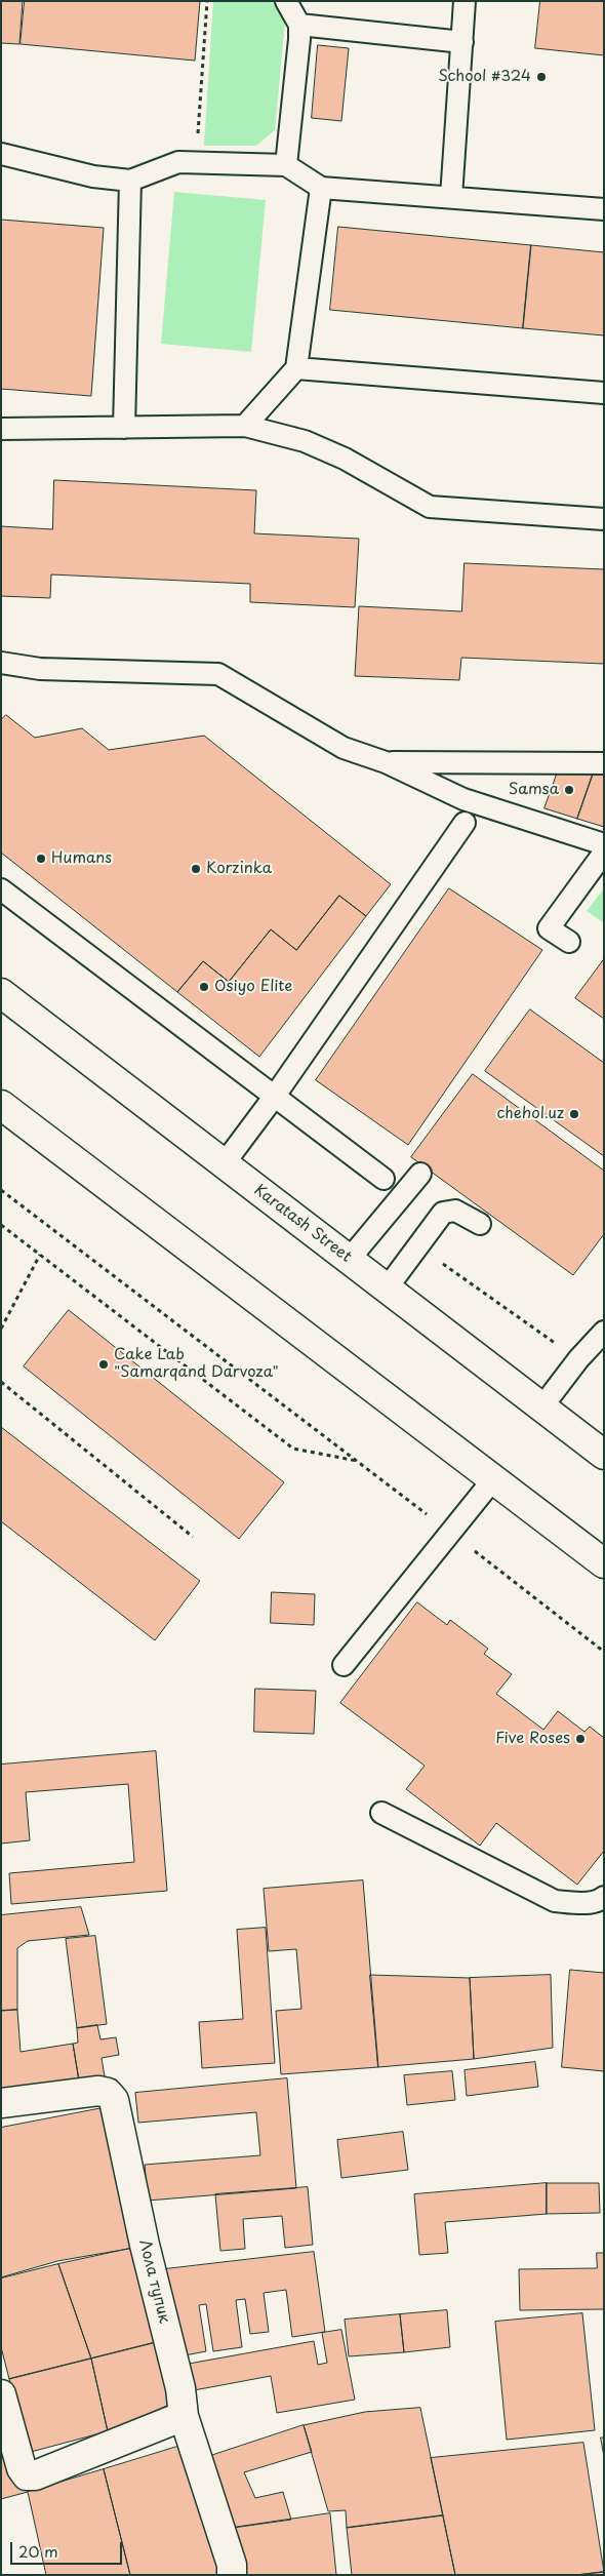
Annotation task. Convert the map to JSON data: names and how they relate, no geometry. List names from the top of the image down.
{
  "streets": {
    "main road": ["Karatash Street", "Лола тупик"]
  },
  "places": [
    "School #324",
    "Samsa",
    "Humans",
    "Korzinka",
    "Osiyo Elite",
    "chehol.uz",
    "Cake Lab \"Samarqand Darvoza\"",
    "Five Roses"
  ],
  "scale_bar": "20 m"
}
